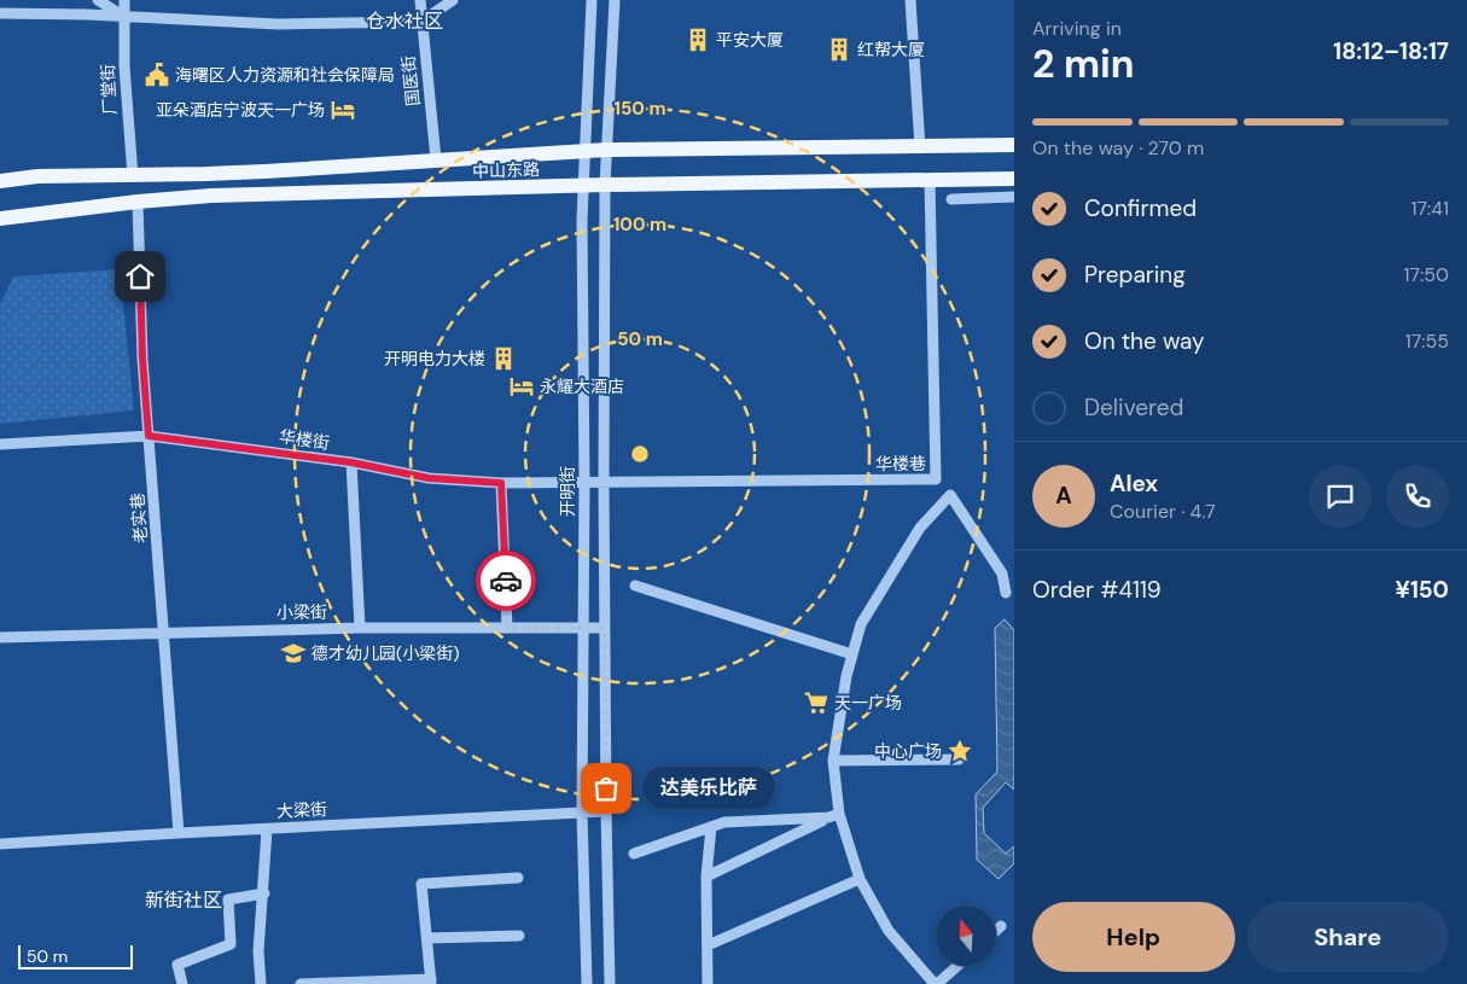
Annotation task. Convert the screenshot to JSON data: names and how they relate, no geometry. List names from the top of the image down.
{
  "streets": {
    "main road": ["中山东路"],
    "street": [
      "国医街",
      "厂堂街",
      "华楼街",
      "华楼巷",
      "开明街",
      "老实巷",
      "小梁街",
      "大梁街"
    ]
  },
  "crossings": [
    ["国医街", "中山东路"],
    ["厂堂街", "中山东路"],
    ["中山东路", "华楼巷"],
    ["中山东路", "开明街"],
    ["中山东路", "老实巷"],
    ["华楼街", "华楼巷"],
    ["华楼街", "开明街"],
    ["华楼街", "老实巷"],
    ["开明街", "小梁街"],
    ["开明街", "大梁街"],
    ["老实巷", "小梁街"],
    ["老实巷", "大梁街"]
  ],
  "districts": ["仓水社区", "新街社区"],
  "places": {
    "building": ["平安大厦", "红帮大厦", "开明电力大楼"],
    "public building": ["海曙区人力资源和社会保障局"],
    "hotel": ["亚朵酒店宁波天一广场", "永耀大酒店"],
    "school or university": ["德才幼儿园(小梁街)"],
    "supermarket": ["天一广场"],
    "place": ["中心广场"],
    "other": ["达美乐比萨"]
  },
  "scale_bar": "50 m",
  "north": "top",
  "page": {
    "heading": ["2 min", "Arriving in", "18:12–18:17"],
    "panel": [
      "Alex",
      "Courier · 4.7",
      "Order #4119",
      "¥150"
    ],
    "bar": "On the way · 270 m",
    "list": [
      ["Confirmed", "17:41"],
      ["Preparing", "17:50"],
      ["On the way", "17:55"],
      "Delivered"
    ],
    "round": "A",
    "bubble": "达美乐比萨",
    "buttons": ["Help", "Share"],
    "scale": "50 m"
  },
  "rings": ["150 m", "100 m", "50 m"]
}
